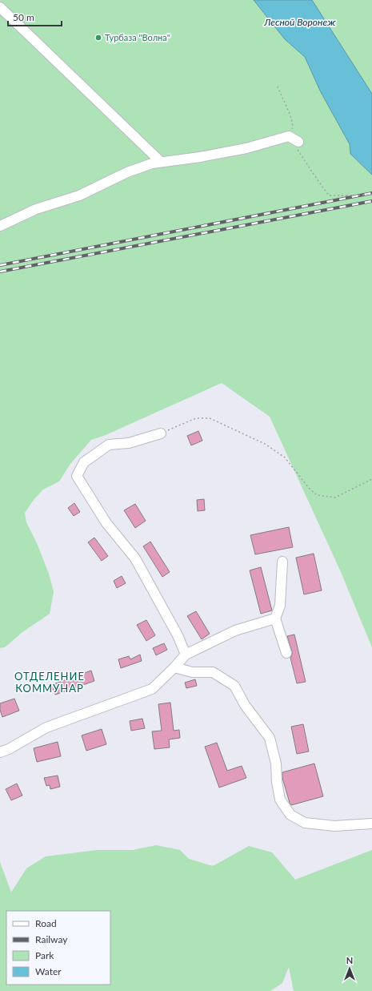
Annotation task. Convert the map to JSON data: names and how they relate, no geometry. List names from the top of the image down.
{
  "districts": ["ОТДЕЛЕНИЕ КОММУНАР"],
  "water": ["Лесной Воронеж"],
  "places": ["Турбаза \"Волна\""],
  "legend": [
    "Road",
    "Railway",
    "Park",
    "Water"
  ],
  "scale_bar": "50 m",
  "north": "top"
}
